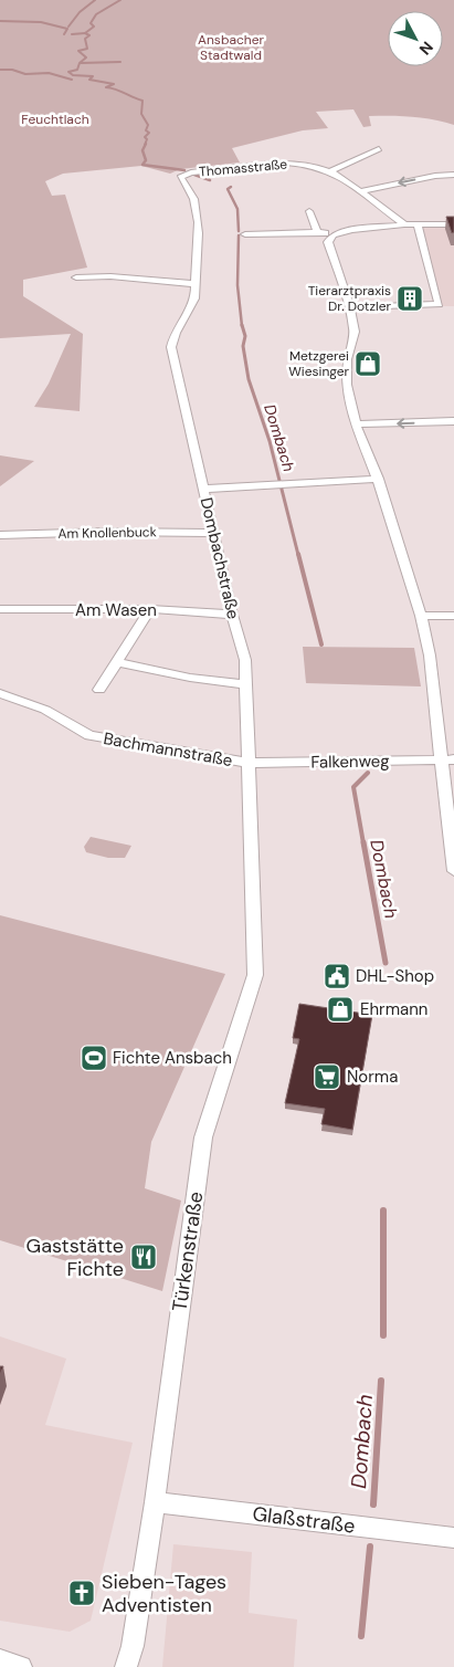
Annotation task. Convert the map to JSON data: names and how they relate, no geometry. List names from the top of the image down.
{
  "streets": {
    "street": [
      "Thomasstraße",
      "Am Knollenbuck",
      "Dombachstraße",
      "Am Wasen",
      "Bachmannstraße",
      "Falkenweg",
      "Türkenstraße",
      "Glaßstraße"
    ]
  },
  "crossings": [
    ["Thomasstraße", "Dombachstraße"],
    ["Am Knollenbuck", "Dombachstraße"],
    ["Dombachstraße", "Am Wasen"],
    ["Dombachstraße", "Bachmannstraße"],
    ["Dombachstraße", "Falkenweg"],
    ["Dombachstraße", "Türkenstraße"],
    ["Bachmannstraße", "Falkenweg"],
    ["Türkenstraße", "Glaßstraße"]
  ],
  "water": ["Dombach"],
  "parks": ["Ansbacher Stadtwald", "Feuchtlach"],
  "places": {
    "building": ["Tierarztpraxis Dr. Dotzler"],
    "shop": ["Metzgerei Wiesinger", "Ehrmann"],
    "public building": ["DHL-Shop"],
    "sports": ["Fichte Ansbach"],
    "supermarket": ["Norma"],
    "restaurant": ["Gaststätte Fichte"],
    "church": ["Sieben-Tages Adventisten"]
  },
  "north": "bottom right"
}
